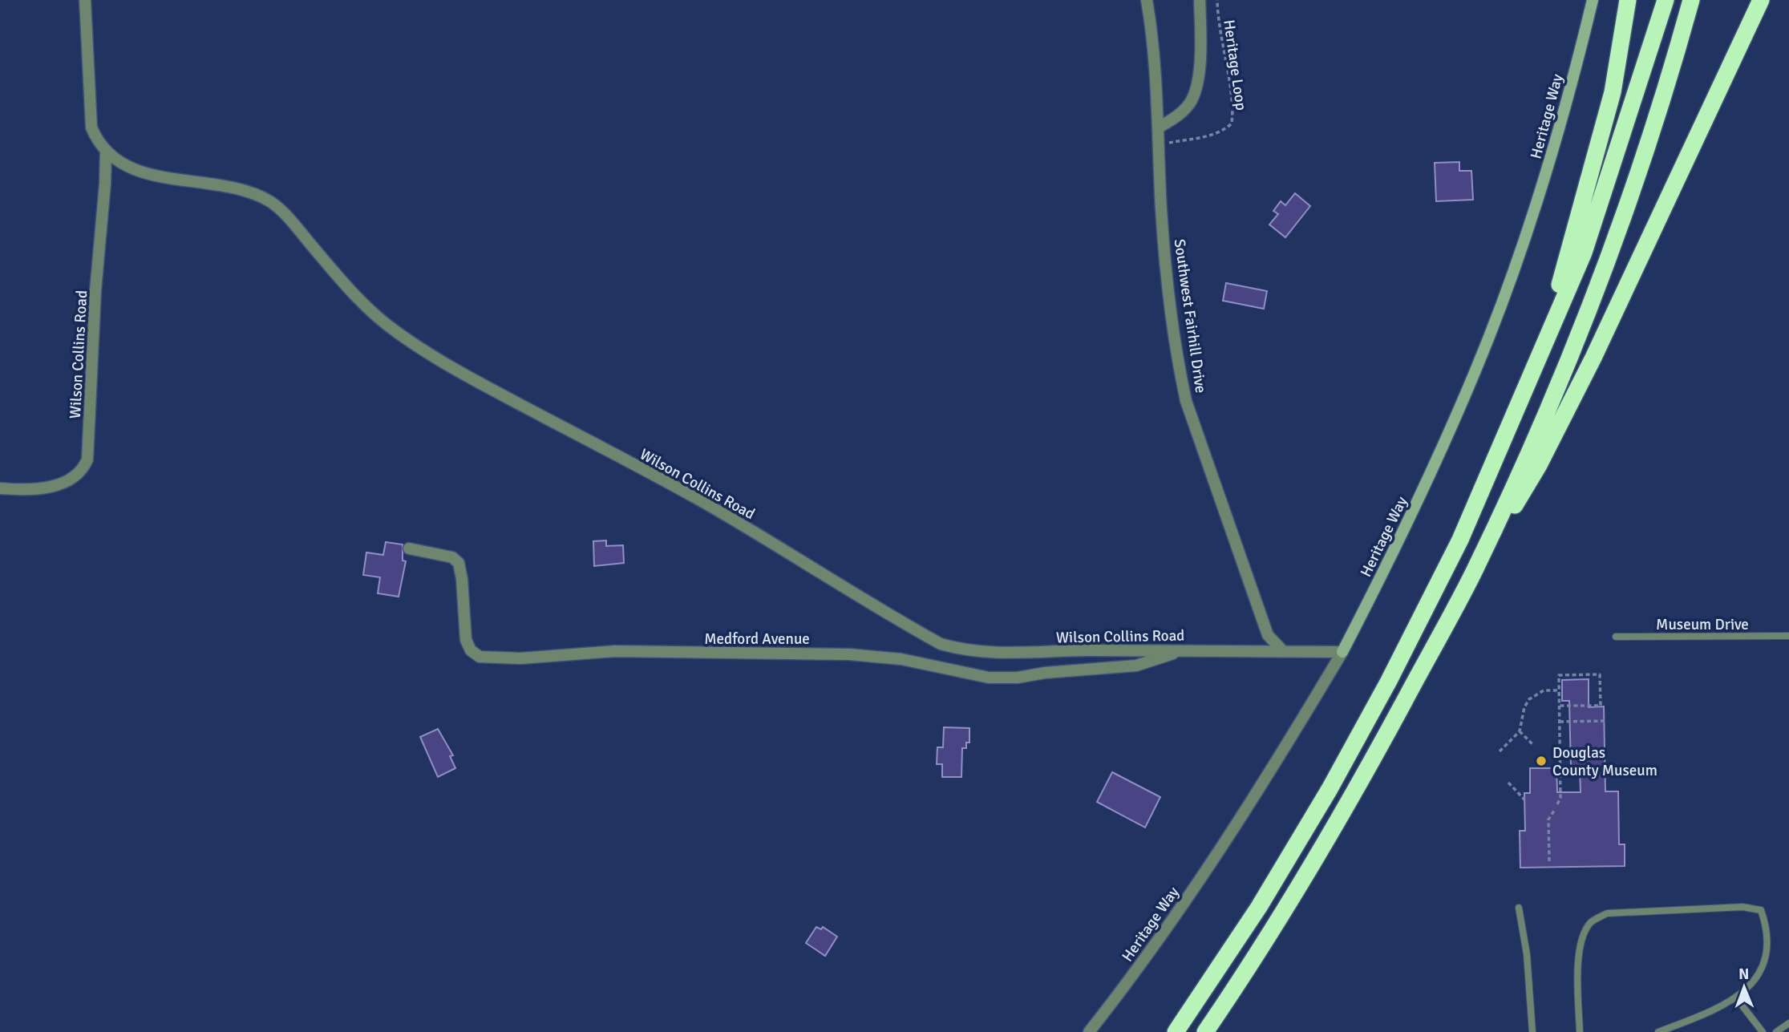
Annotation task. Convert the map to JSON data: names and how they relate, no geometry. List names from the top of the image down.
{
  "streets": {
    "street": [
      "Heritage Way",
      "Southwest Fairhill Drive",
      "Wilson Collins Road",
      "Medford Avenue"
    ],
    "lane": ["Museum Drive"],
    "path": ["Heritage Loop"]
  },
  "crossings": [
    ["Heritage Loop", "Southwest Fairhill Drive"],
    ["Heritage Way", "Wilson Collins Road"],
    ["Southwest Fairhill Drive", "Wilson Collins Road"],
    ["Wilson Collins Road", "Medford Avenue"]
  ],
  "places": ["Douglas County Museum"],
  "north": "top"
}
